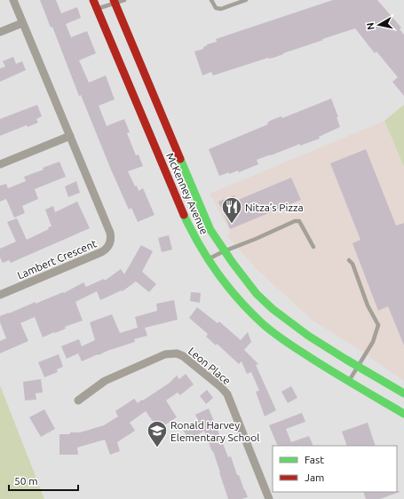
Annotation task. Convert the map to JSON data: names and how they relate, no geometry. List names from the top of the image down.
{
  "streets": {
    "main road": ["McKenney Avenue"],
    "street": ["Lambert Crescent", "Leon Place"]
  },
  "places": {
    "restaurant": ["Nitza’s Pizza"],
    "school or university": ["Ronald Harvey Elementary School"]
  },
  "legend": ["Fast", "Jam"],
  "scale_bar": "50 m",
  "north": "left"
}
